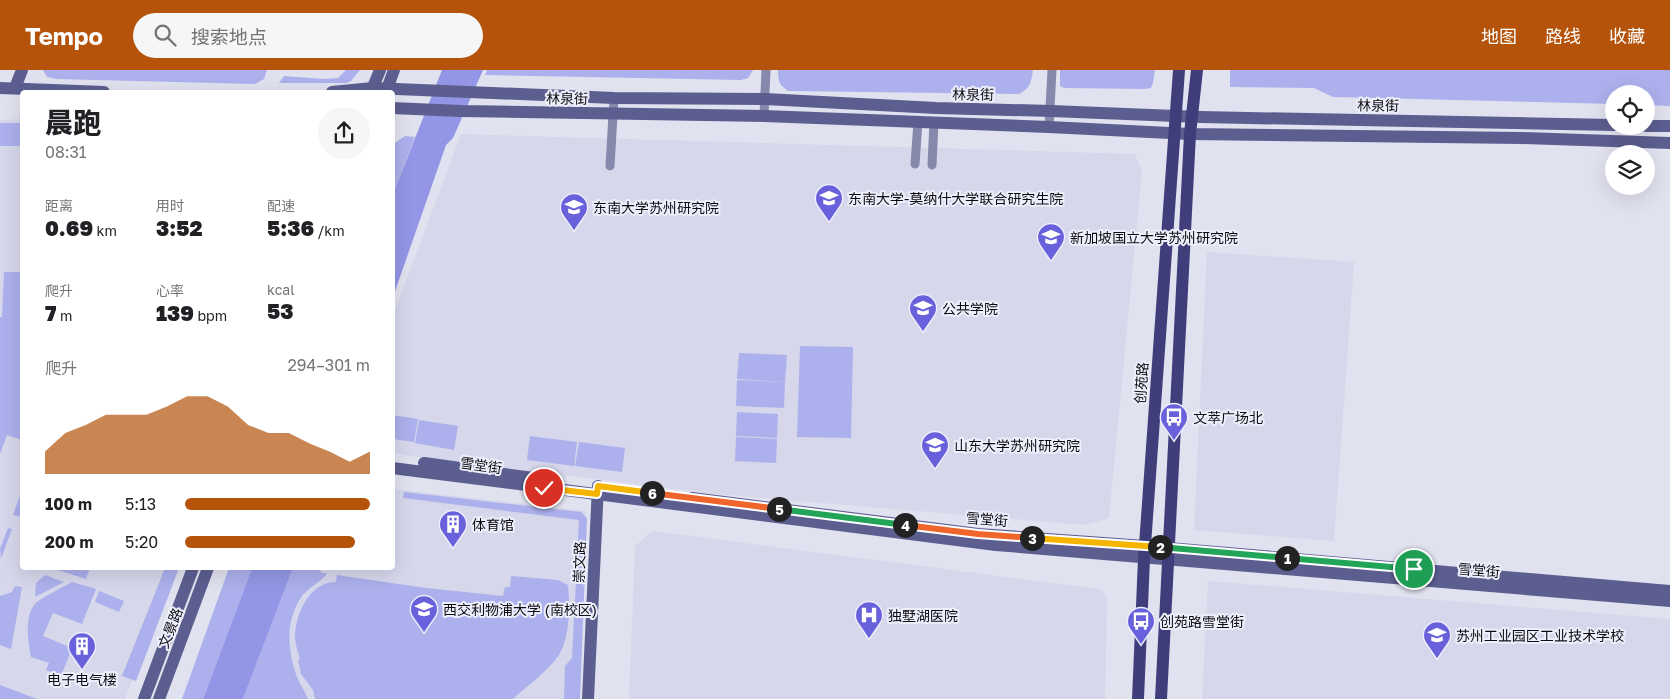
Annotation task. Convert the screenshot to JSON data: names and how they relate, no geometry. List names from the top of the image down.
{
  "streets": {
    "main road": [
      "林泉街",
      "创苑路",
      "雪堂街",
      "崇文路",
      "文景路"
    ]
  },
  "crossings": [
    ["林泉街", "创苑路"],
    ["创苑路", "雪堂街"],
    ["雪堂街", "崇文路"]
  ],
  "places": {
    "school or university": [
      "东南大学-莫纳什大学联合研究生院",
      "东南大学苏州研究院",
      "新加坡国立大学苏州研究院",
      "公共学院",
      "山东大学苏州研究院",
      "西交利物浦大学 (南校区)",
      "苏州工业园区工业技术学校"
    ],
    "bus stop": ["文萃广场北", "创苑路雪堂街"],
    "building": ["体育馆", "电子电气楼"],
    "hospital": ["独墅湖医院"]
  },
  "page": {
    "header": "Tempo",
    "search": "搜索地点",
    "nav": ["地图", "路线", "收藏"],
    "heading": ["晨跑", "08:31"],
    "stats": [
      ["距离", "0.69 km"],
      ["用时", "3:52"],
      ["配速", "5:36 /km"],
      ["爬升", "7 m"],
      ["心率", "139 bpm"],
      ["kcal", "53"]
    ],
    "chart": ["爬升", "294–301 m"],
    "pins": [
      "6",
      "5",
      "4",
      "3",
      "2",
      "1"
    ],
    "list": [
      {
        "name": "100 m",
        "note": "5:13"
      },
      {
        "name": "200 m",
        "note": "5:20"
      }
    ]
  }
}
